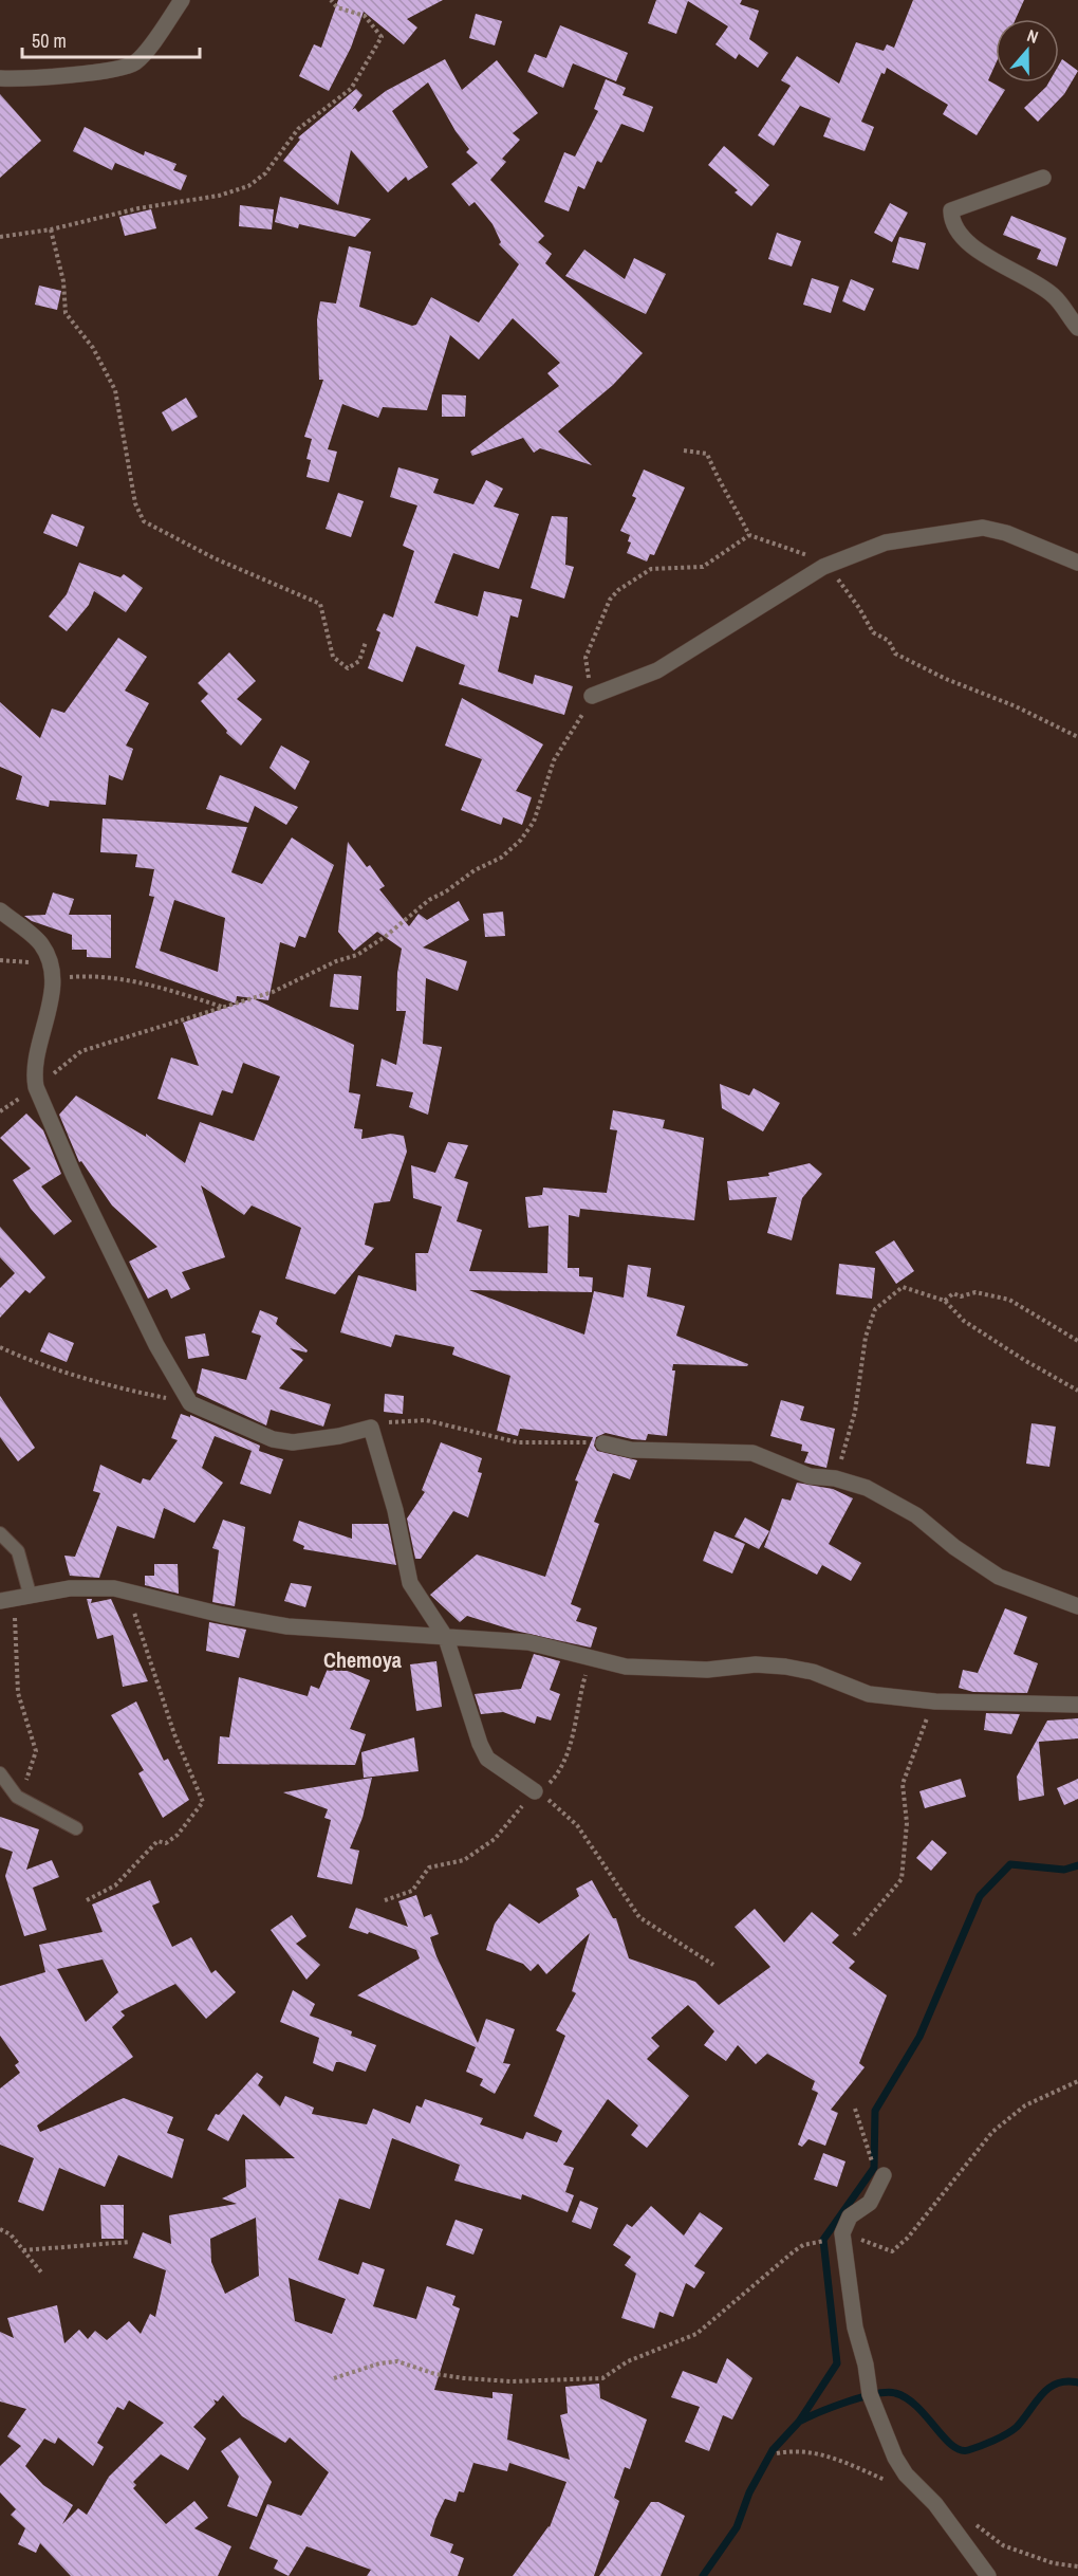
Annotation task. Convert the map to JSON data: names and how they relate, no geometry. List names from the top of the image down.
{
  "districts": ["Chemoya"],
  "scale_bar": "50 m",
  "north": "top"
}
